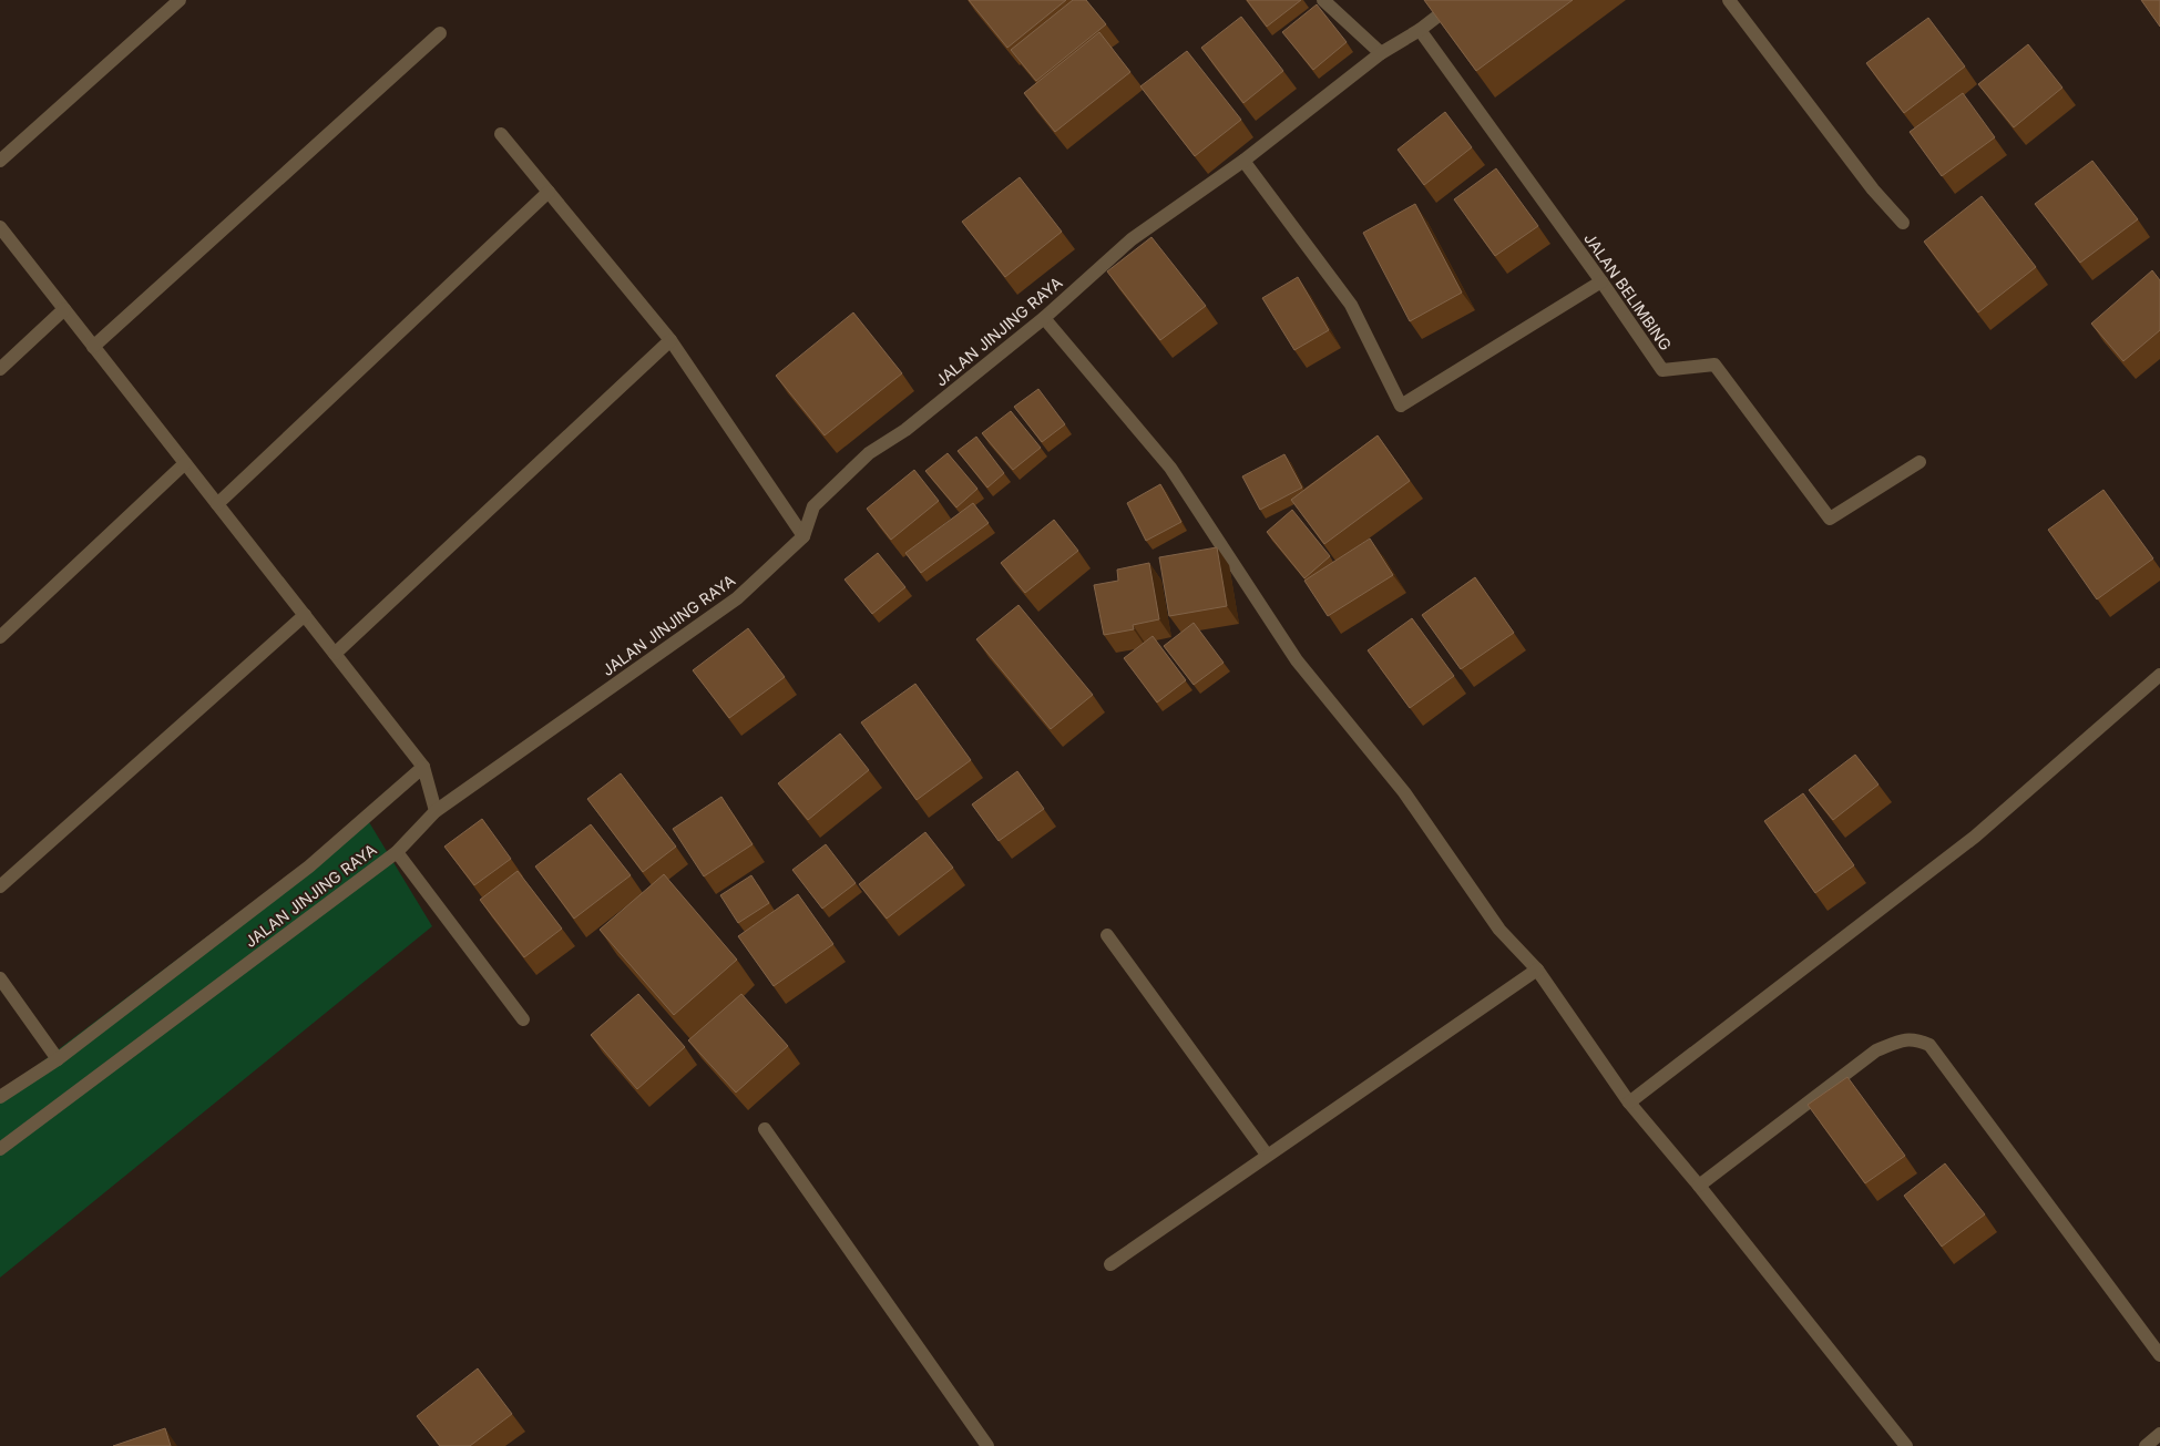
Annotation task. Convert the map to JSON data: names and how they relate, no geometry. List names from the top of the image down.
{
  "streets": {
    "street": ["JALAN BELIMBING", "JALAN JINJING RAYA"]
  },
  "crossings": [
    ["JALAN BELIMBING", "JALAN JINJING RAYA"]
  ]
}
